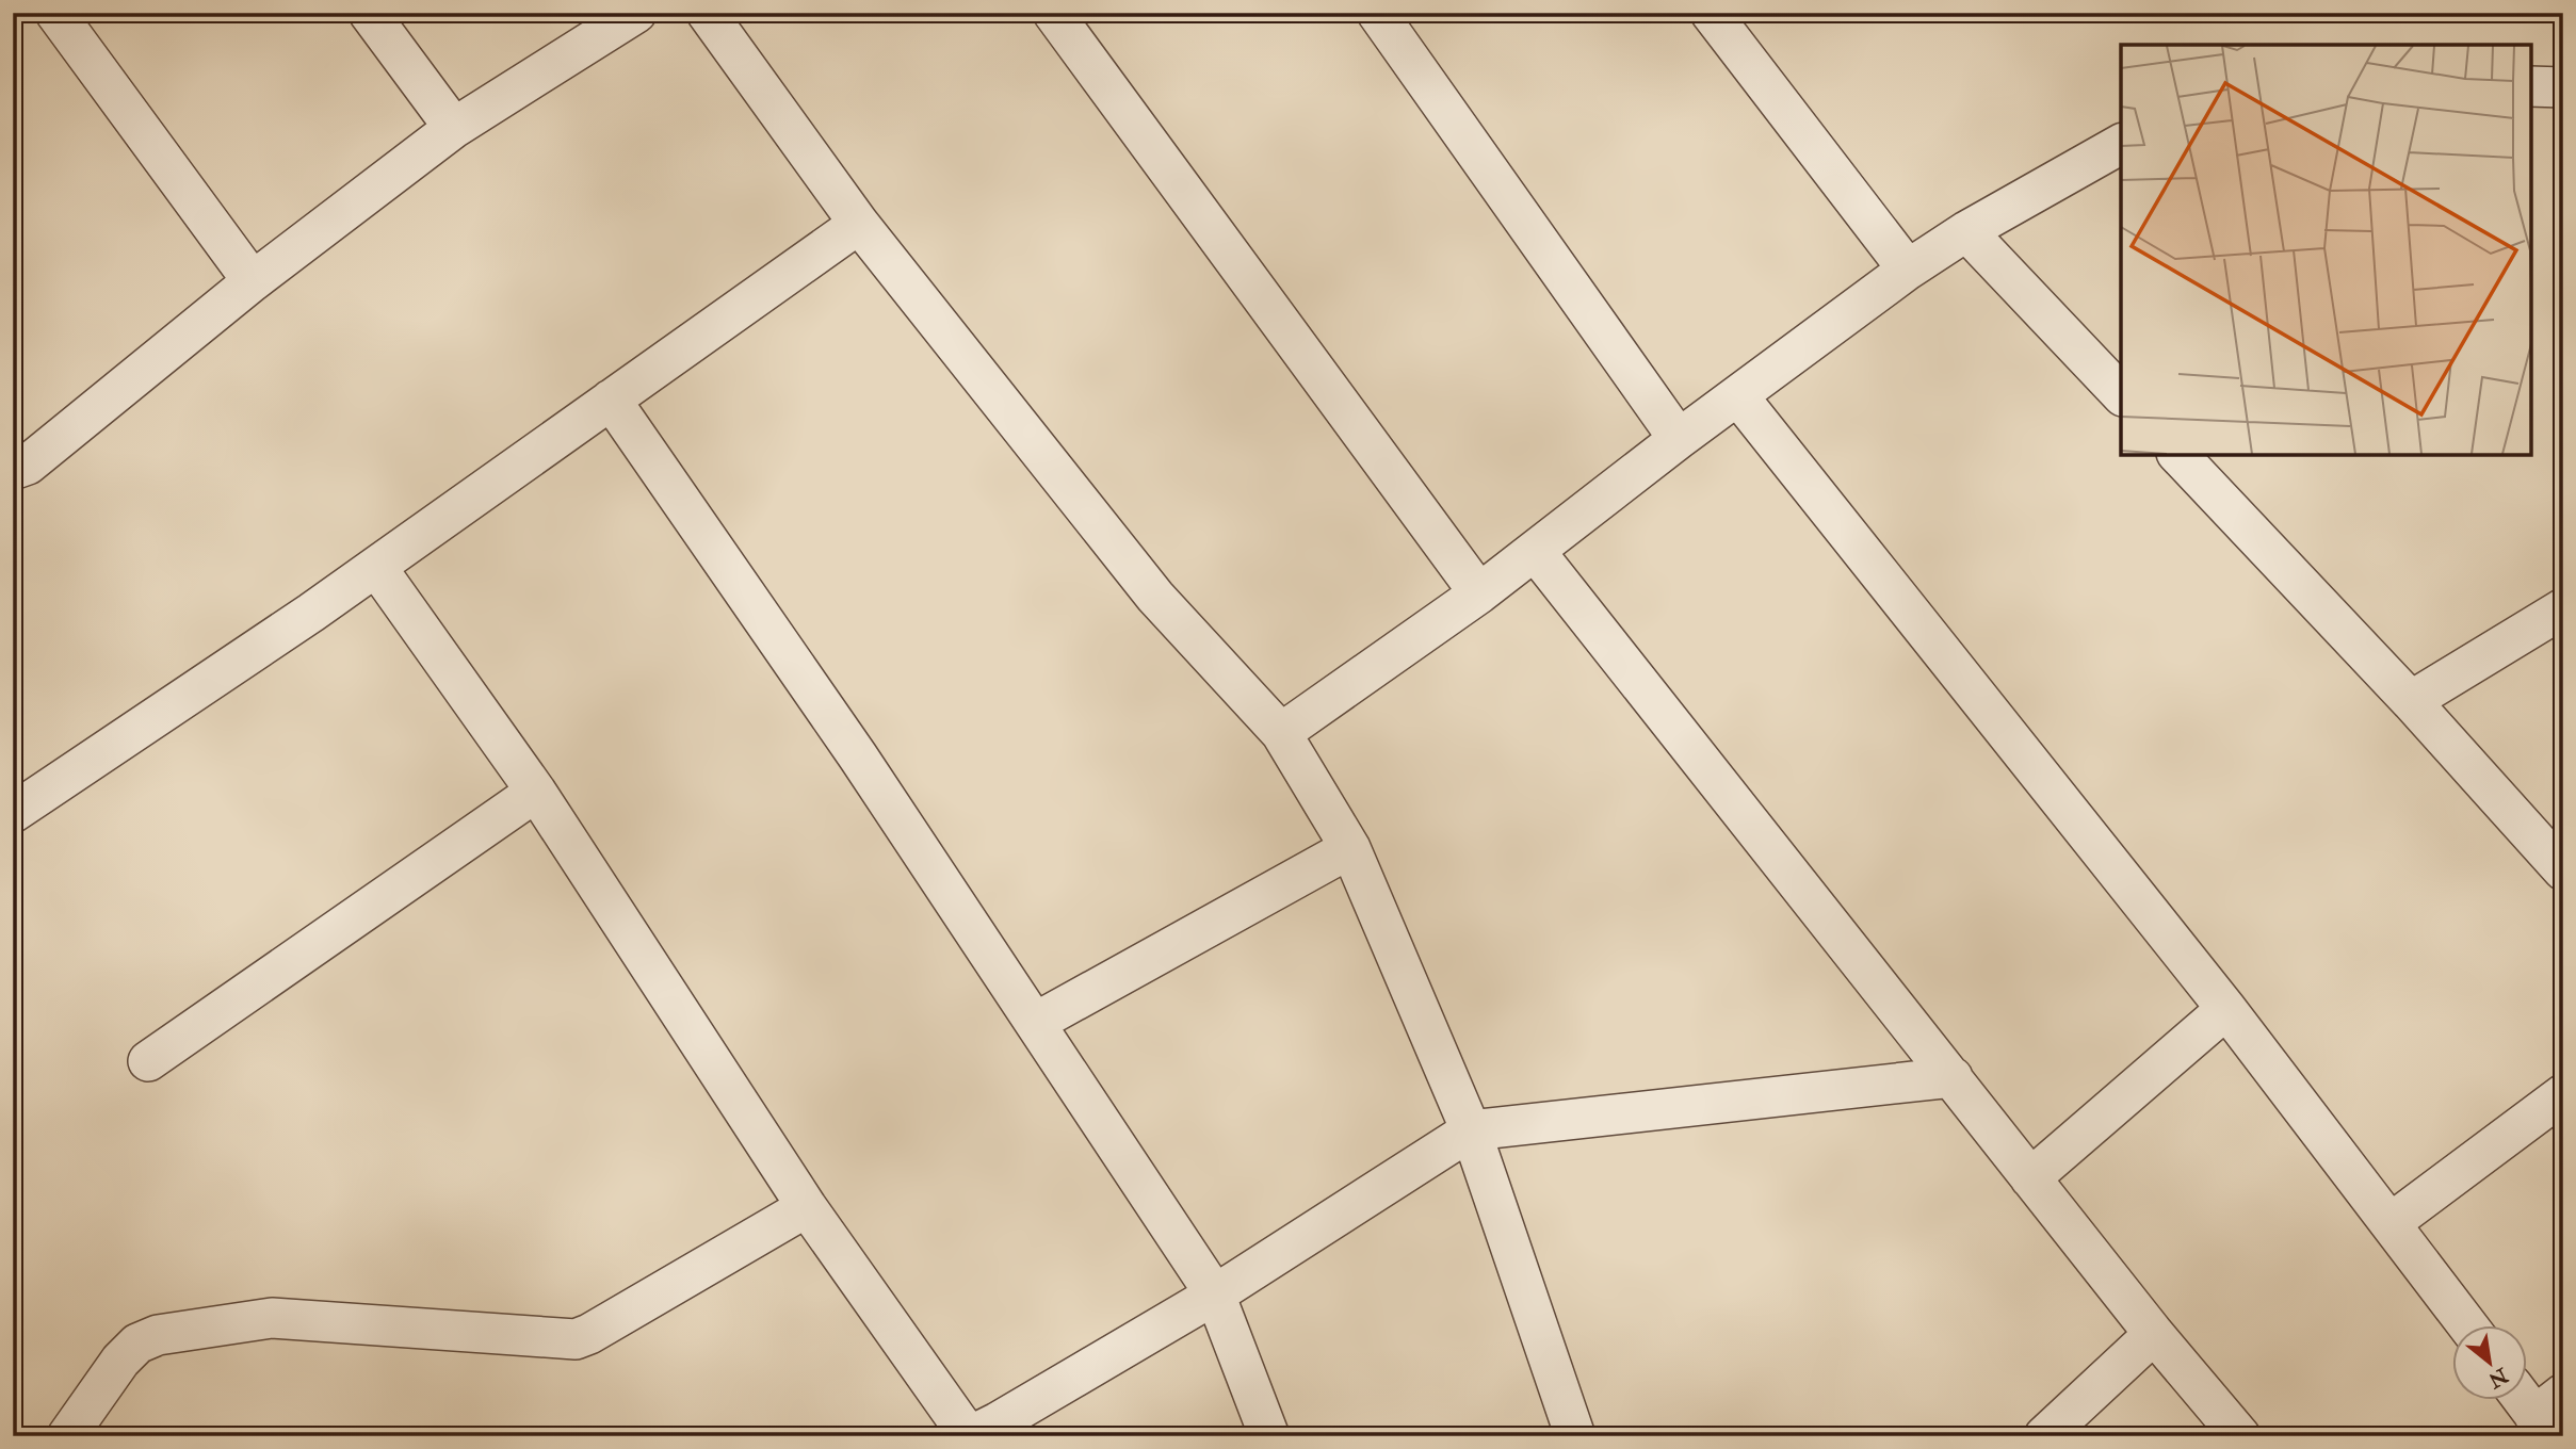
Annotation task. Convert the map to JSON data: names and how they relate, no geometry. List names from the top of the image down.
{
  "north": "bottom right"
}
